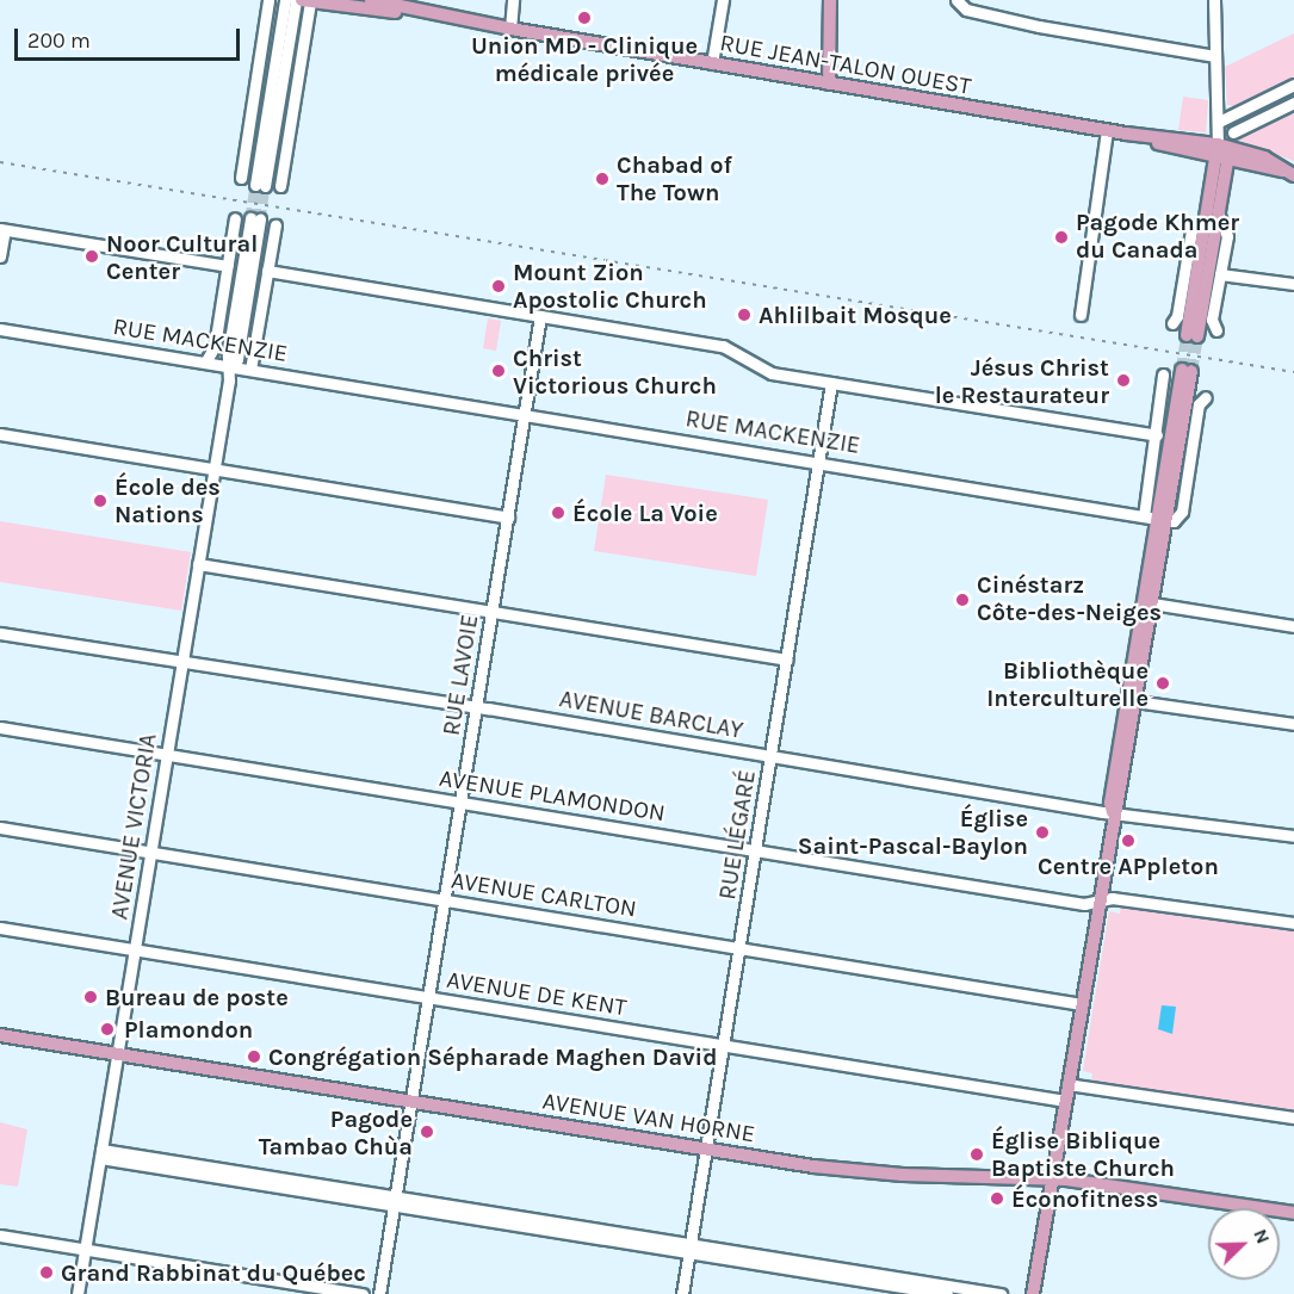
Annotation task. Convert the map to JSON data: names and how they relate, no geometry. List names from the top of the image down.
{
  "streets": {
    "main road": ["RUE JEAN-TALON OUEST", "AVENUE VAN HORNE"],
    "street": [
      "RUE MACKENZIE",
      "RUE LAVOIE",
      "AVENUE BARCLAY",
      "AVENUE PLAMONDON",
      "AVENUE VICTORIA",
      "RUE LÉGARÉ",
      "AVENUE CARLTON",
      "AVENUE DE KENT"
    ]
  },
  "crossings": [
    ["RUE MACKENZIE", "RUE LAVOIE"],
    ["RUE MACKENZIE", "AVENUE VICTORIA"],
    ["RUE MACKENZIE", "RUE LÉGARÉ"],
    ["RUE LAVOIE", "AVENUE BARCLAY"],
    ["RUE LAVOIE", "AVENUE PLAMONDON"],
    ["RUE LAVOIE", "AVENUE CARLTON"],
    ["RUE LAVOIE", "AVENUE DE KENT"],
    ["RUE LAVOIE", "AVENUE VAN HORNE"],
    ["AVENUE BARCLAY", "AVENUE VICTORIA"],
    ["AVENUE BARCLAY", "RUE LÉGARÉ"],
    ["AVENUE PLAMONDON", "AVENUE VICTORIA"],
    ["AVENUE PLAMONDON", "RUE LÉGARÉ"],
    ["AVENUE VICTORIA", "AVENUE CARLTON"],
    ["AVENUE VICTORIA", "AVENUE DE KENT"],
    ["AVENUE VICTORIA", "AVENUE VAN HORNE"],
    ["RUE LÉGARÉ", "AVENUE CARLTON"],
    ["RUE LÉGARÉ", "AVENUE DE KENT"],
    ["RUE LÉGARÉ", "AVENUE VAN HORNE"]
  ],
  "places": [
    "Union MD - Clinique médicale privée",
    "Chabad of The Town",
    "Pagode Khmer du Canada",
    "Noor Cultural Center",
    "Mount Zion Apostolic Church",
    "Ahlilbait Mosque",
    "Christ Victorious Church",
    "Jésus Christ le Restaurateur",
    "École des Nations",
    "École La Voie",
    "Cinéstarz Côte-des-Neiges",
    "Bibliothèque Interculturelle",
    "Église Saint-Pascal-Baylon",
    "Centre APpleton",
    "Bureau de poste",
    "Plamondon",
    "Congrégation Sépharade Maghen David",
    "Pagode Tambao Chùa",
    "Église Biblique Baptiste Church",
    "Éconofitness",
    "Grand Rabbinat du Québec"
  ],
  "scale_bar": "200 m",
  "north": "top right"
}
